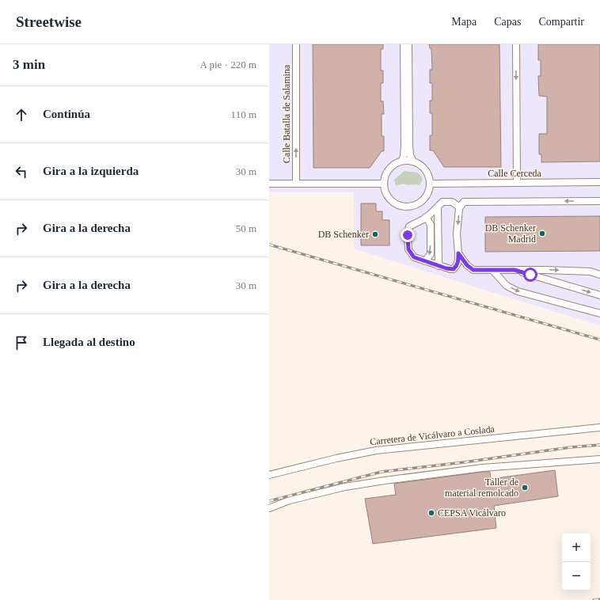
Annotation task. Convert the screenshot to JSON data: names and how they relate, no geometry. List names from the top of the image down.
{
  "streets": {
    "street": ["Calle Batalla de Salamina", "Calle Cerceda", "Carretera de Vicálvaro a Coslada"]
  },
  "one_way": ["Calle Batalla de Salamina"],
  "places": [
    "DB Schenker Madrid",
    "DB Schenker",
    "Taller de material remolcado",
    "CEPSA Vicálvaro"
  ],
  "page": {
    "header": "Streetwise",
    "nav": ["Mapa", "Capas", "Compartir"],
    "heading": ["3 min", "A pie · 220 m"],
    "list": [
      ["Continúa", "110 m"],
      ["Gira a la izquierda", "30 m"],
      ["Gira a la derecha", "50 m"],
      ["Gira a la derecha", "30 m"],
      "Llegada al destino"
    ],
    "map_buttons": ["+", "−"]
  }
}
